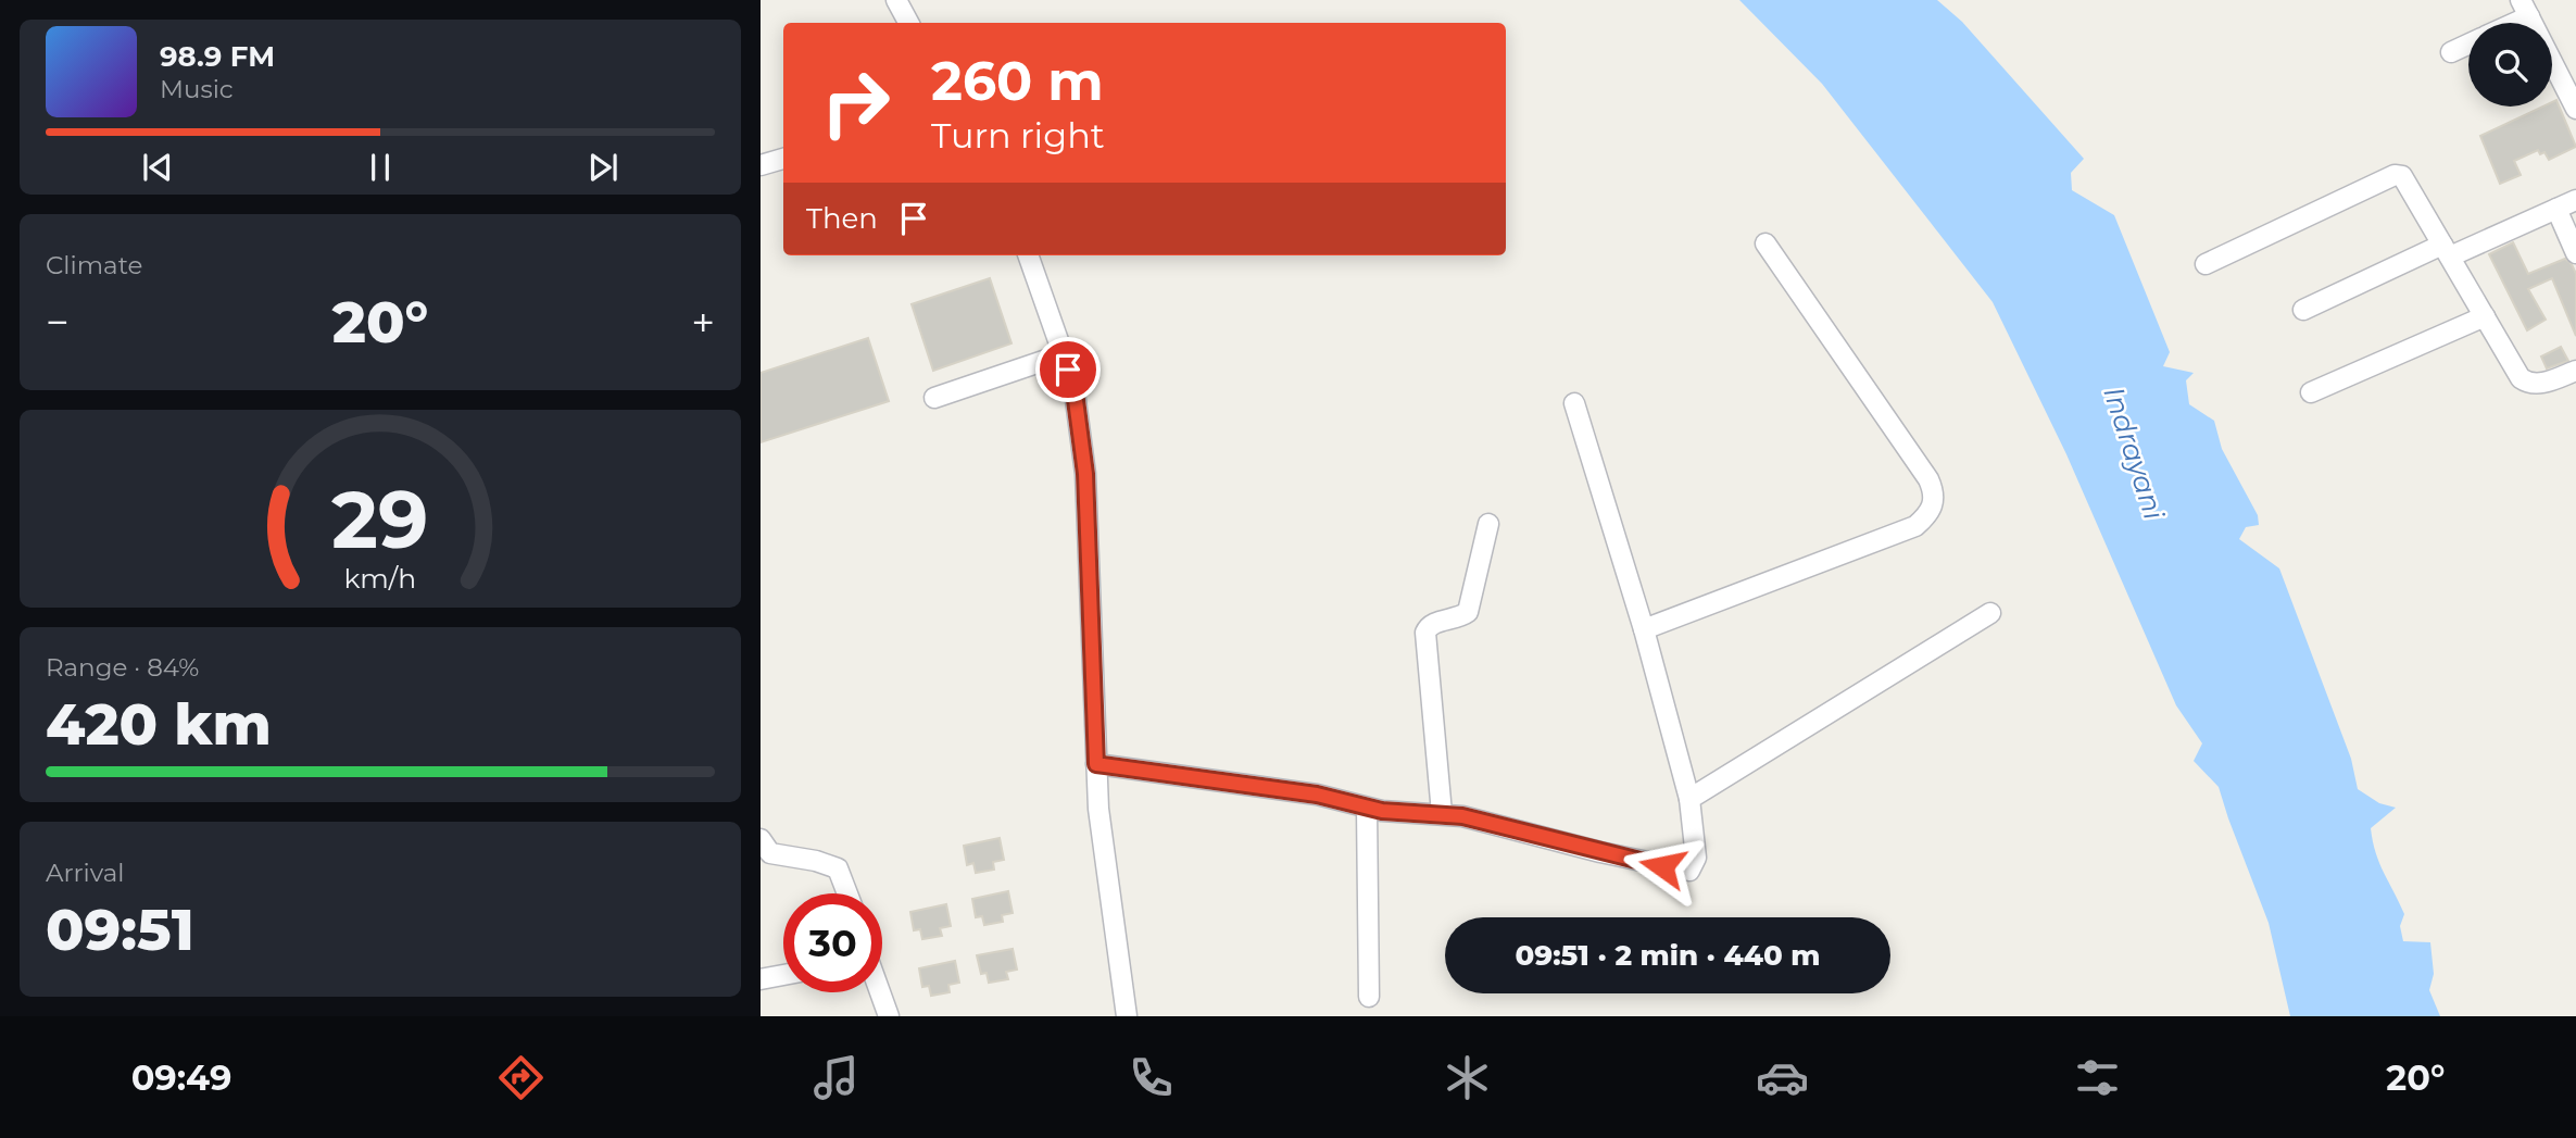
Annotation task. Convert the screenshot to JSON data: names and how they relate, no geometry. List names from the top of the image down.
{
  "water": ["Indrayani"],
  "page": {
    "turn": ["260 m", "Turn right"],
    "song": ["98.9 FM", "Music"],
    "then": "Then",
    "tile": [
      "Climate",
      ["Range · 84%", "420 km"],
      ["Arrival", "09:51"]
    ],
    "heat": ["−", "20°", "+"],
    "limit": "30",
    "trip": "09:51 · 2 min · 440 m",
    "tabs": ["09:49", "20°"],
    "gauge": ["29", "km/h"]
  }
}
